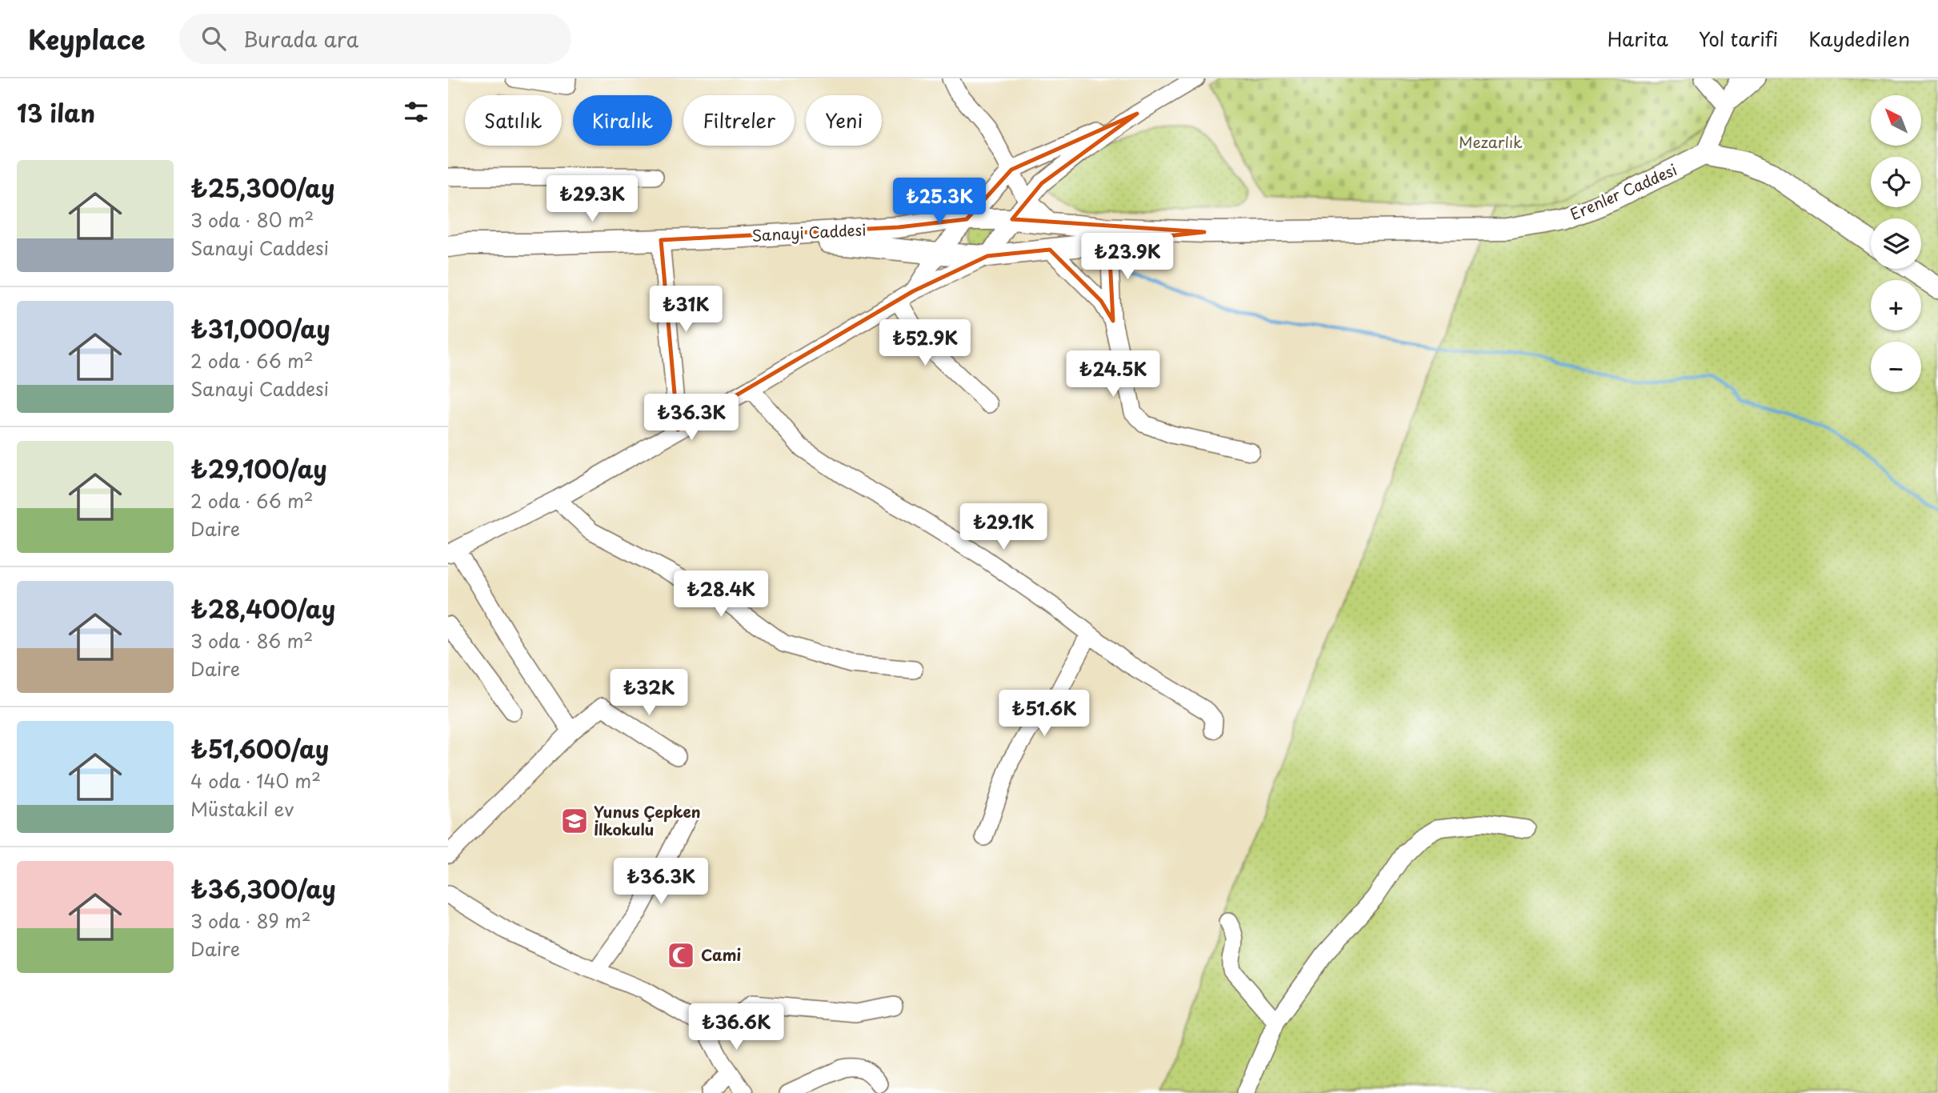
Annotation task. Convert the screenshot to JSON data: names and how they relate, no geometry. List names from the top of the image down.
{
  "streets": {
    "main road": ["Erenler Caddesi", "Sanayi Caddesi"]
  },
  "crossings": [
    ["Erenler Caddesi", "Sanayi Caddesi"]
  ],
  "parks": ["Mezarlık"],
  "places": {
    "school or university": ["Yunus Çepken İlkokulu"],
    "mosque": ["Cami"]
  },
  "north": "top left",
  "page": {
    "header": "Keyplace",
    "search": "Burada ara",
    "nav": ["Harita", "Yol tarifi", "Kaydedilen"],
    "heading": "13 ilan",
    "map_buttons": ["+", "−"],
    "chip": [
      "Satılık",
      "Kiralık",
      "Filtreler",
      "Yeni"
    ],
    "list": [
      {
        "name": "₺25,300/ay",
        "note": "3 oda · 80 m² · Sanayi Caddesi"
      },
      {
        "name": "₺31,000/ay",
        "note": "2 oda · 66 m² · Sanayi Caddesi"
      },
      {
        "name": "₺29,100/ay",
        "note": "2 oda · 66 m² · Daire"
      },
      {
        "name": "₺28,400/ay",
        "note": "3 oda · 86 m² · Daire"
      },
      {
        "name": "₺51,600/ay",
        "note": "4 oda · 140 m² · Müstakil ev"
      },
      {
        "name": "₺36,300/ay",
        "note": "3 oda · 89 m² · Daire"
      }
    ],
    "price": [
      "₺29.3K",
      "₺25.3K",
      "₺23.9K",
      "₺31K",
      "₺52.9K",
      "₺24.5K",
      "₺36.3K",
      "₺29.1K",
      "₺28.4K",
      "₺32K",
      "₺51.6K",
      "₺36.3K",
      "₺36.6K"
    ]
  }
}
